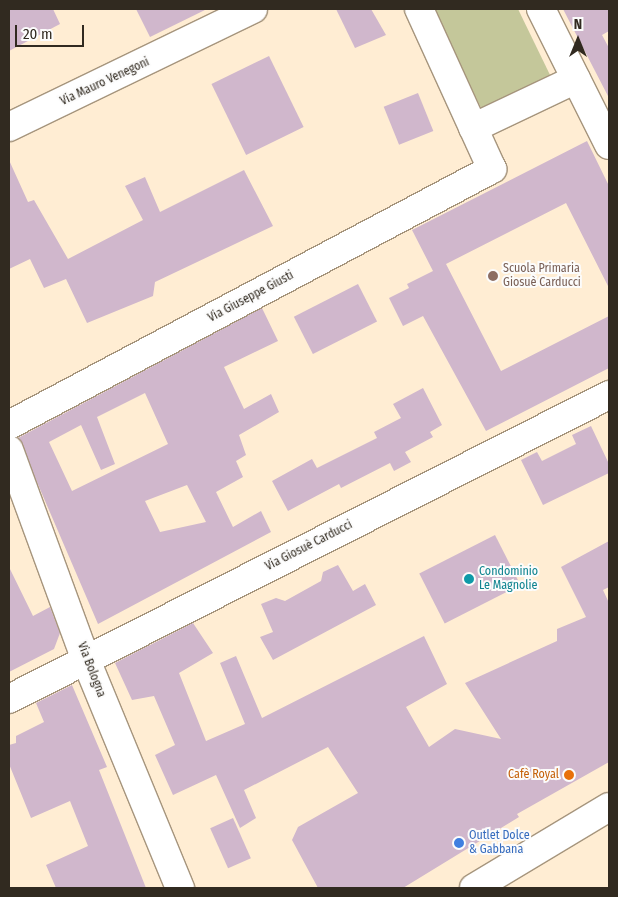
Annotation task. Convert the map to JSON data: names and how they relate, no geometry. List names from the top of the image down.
{
  "streets": {
    "street": [
      "Via Mauro Venegoni",
      "Via Giuseppe Giusti",
      "Via Giosuè Carducci",
      "Via Bologna"
    ]
  },
  "crossings": [
    ["Via Giosuè Carducci", "Via Bologna"]
  ],
  "places": [
    "Scuola Primaria Giosuè Carducci",
    "Condominio Le Magnolie",
    "Cafè Royal",
    "Outlet Dolce & Gabbana"
  ],
  "scale_bar": "20 m",
  "north": "top"
}
